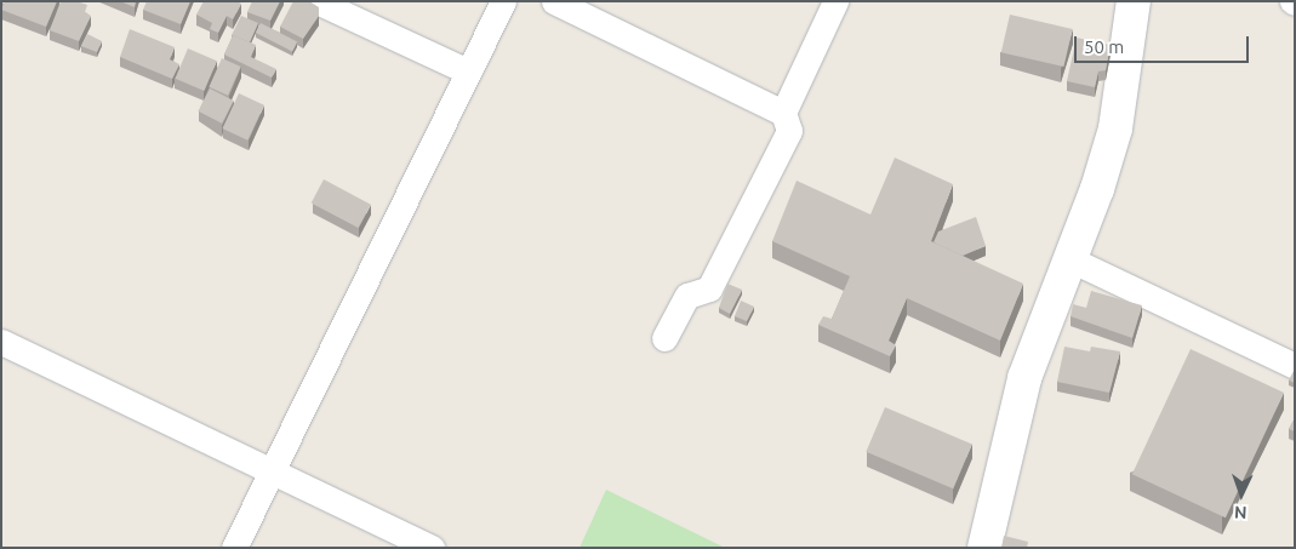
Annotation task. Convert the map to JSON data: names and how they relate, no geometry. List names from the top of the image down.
{
  "scale_bar": "50 m",
  "north": "bottom"
}
